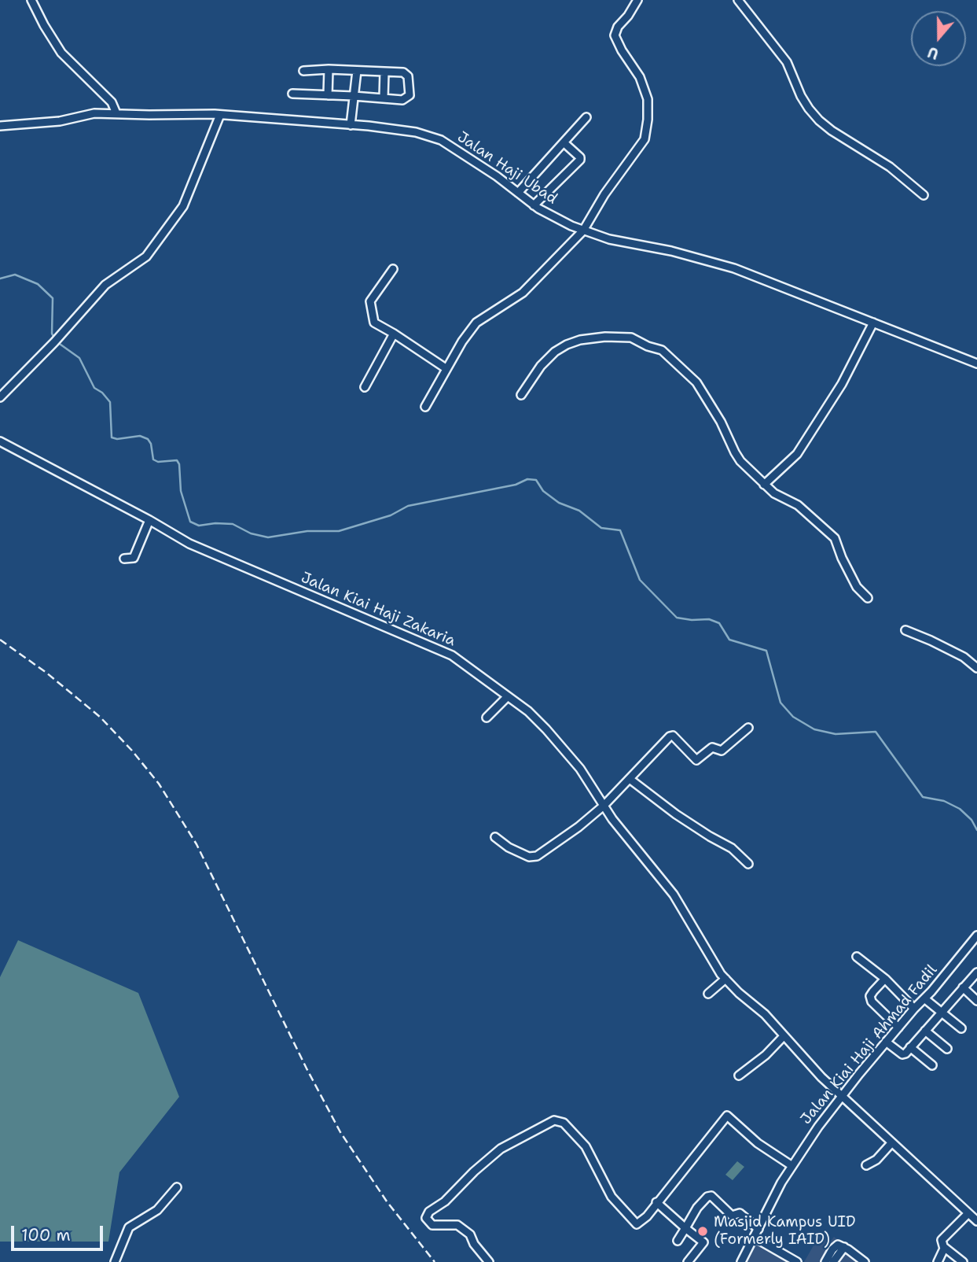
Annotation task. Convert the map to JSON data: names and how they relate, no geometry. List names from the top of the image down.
{
  "streets": {
    "street": ["Jalan Haji Ubad", "Jalan Kiai Haji Zakaria", "Jalan Kiai Haji Ahmad Fadil"]
  },
  "crossings": [
    ["Jalan Kiai Haji Zakaria", "Jalan Kiai Haji Ahmad Fadil"]
  ],
  "places": ["Masjid Kampus UID (Formerly IAID)"],
  "scale_bar": "100 m",
  "north": "bottom"
}
